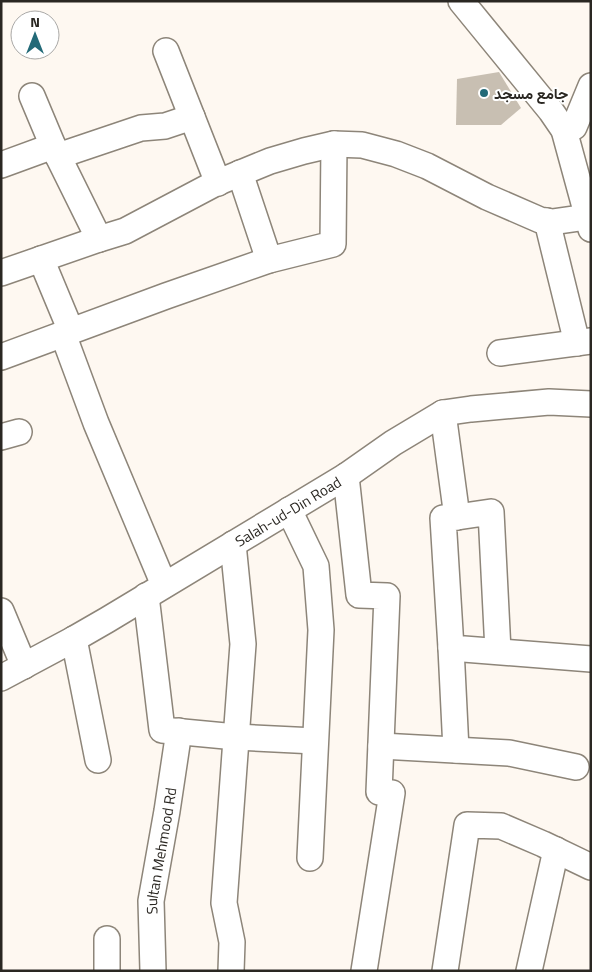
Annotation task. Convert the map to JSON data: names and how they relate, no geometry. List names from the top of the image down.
{
  "streets": {
    "street": ["Salah-ud-Din Road", "Sultan Mehmood Rd"]
  },
  "places": ["جامع مسجد"],
  "north": "top"
}
